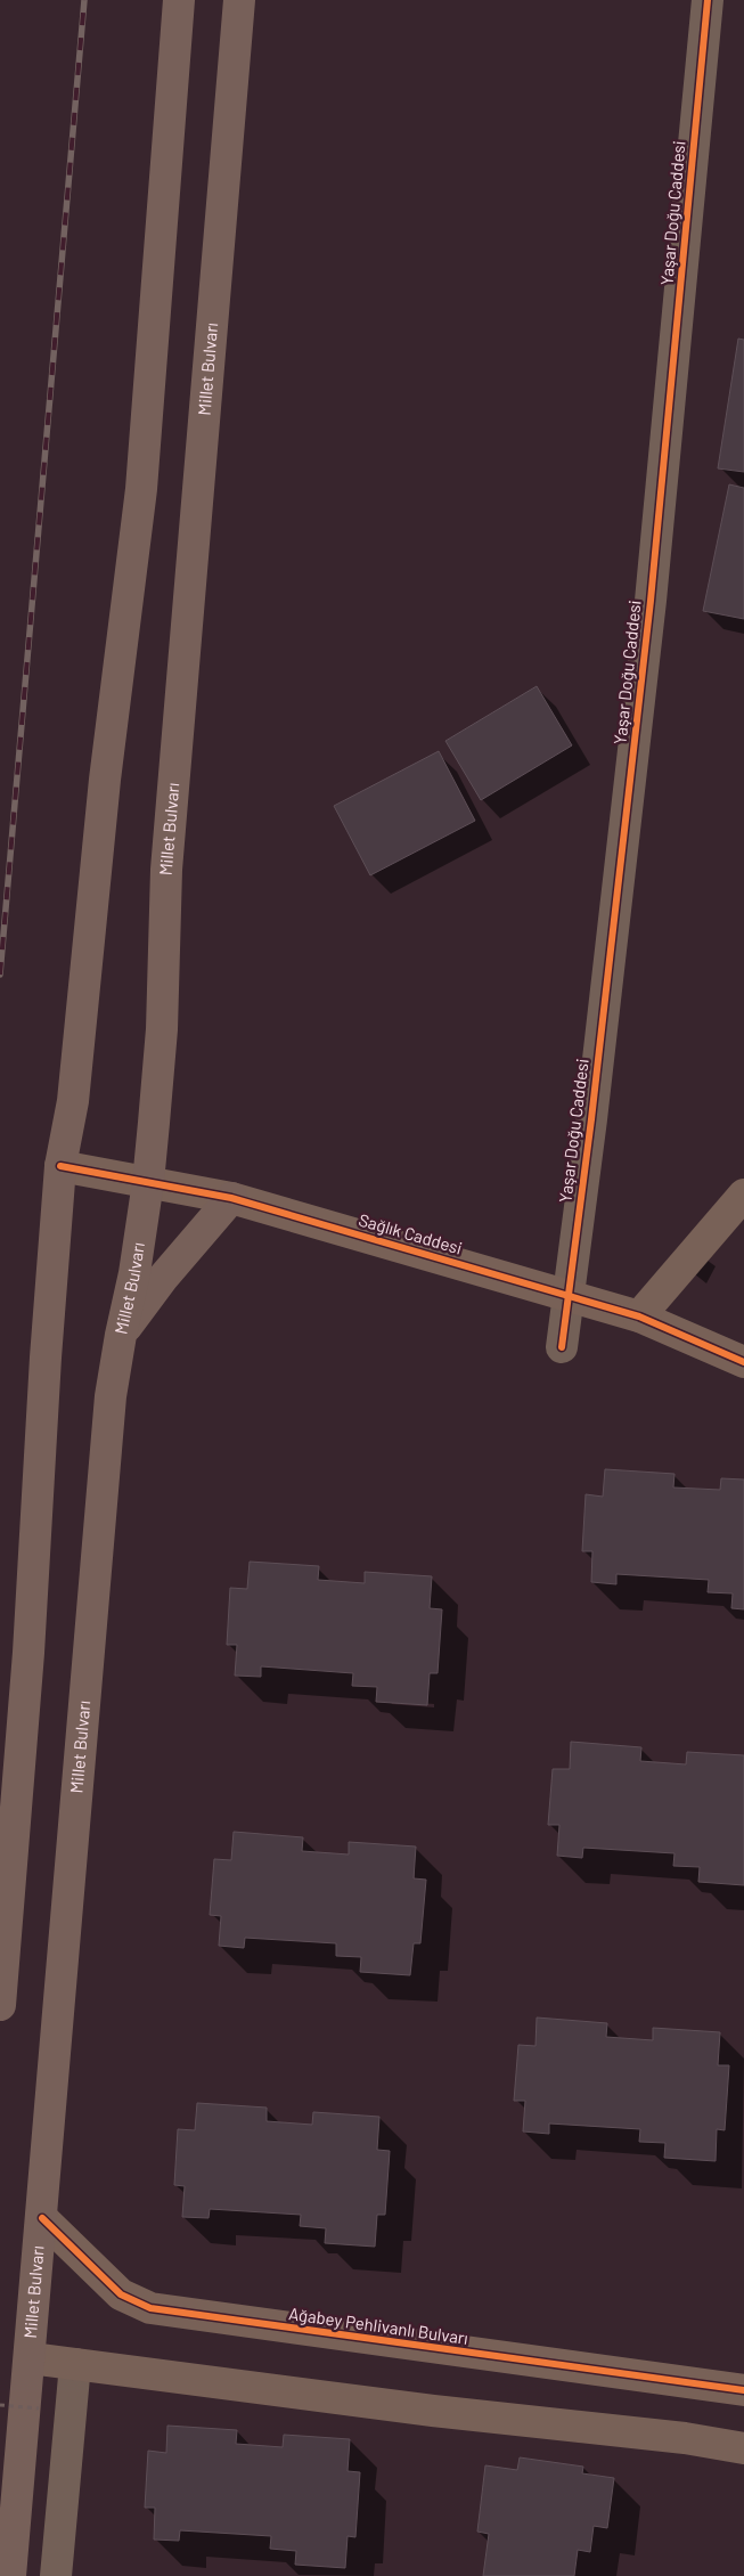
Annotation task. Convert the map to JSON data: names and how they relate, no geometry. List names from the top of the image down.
{
  "streets": {
    "main road": ["Millet Bulvarı"],
    "street": ["Yaşar Doğu Caddesi", "Sağlık Caddesi", "Ağabey Pehlivanlı Bulvarı"]
  },
  "crossings": [
    ["Yaşar Doğu Caddesi", "Sağlık Caddesi"],
    ["Millet Bulvarı", "Sağlık Caddesi"],
    ["Millet Bulvarı", "Ağabey Pehlivanlı Bulvarı"]
  ]
}
